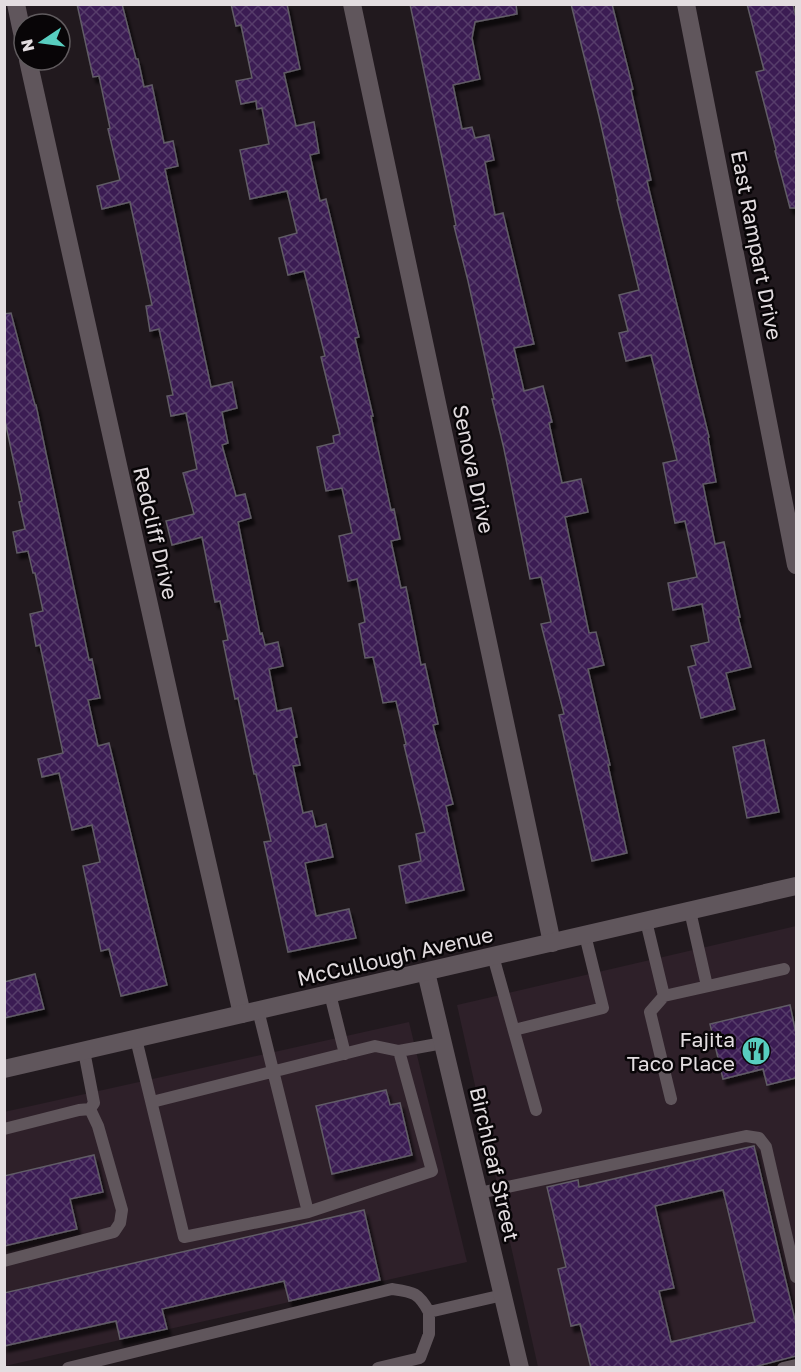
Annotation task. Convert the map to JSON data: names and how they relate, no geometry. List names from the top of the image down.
{
  "streets": {
    "street": [
      "East Rampart Drive",
      "Senova Drive",
      "Redcliff Drive",
      "McCullough Avenue",
      "Birchleaf Street"
    ]
  },
  "crossings": [
    ["Senova Drive", "McCullough Avenue"],
    ["Redcliff Drive", "McCullough Avenue"],
    ["McCullough Avenue", "Birchleaf Street"]
  ],
  "places": {
    "restaurant": ["Fajita Taco Place"]
  },
  "north": "left"
}
